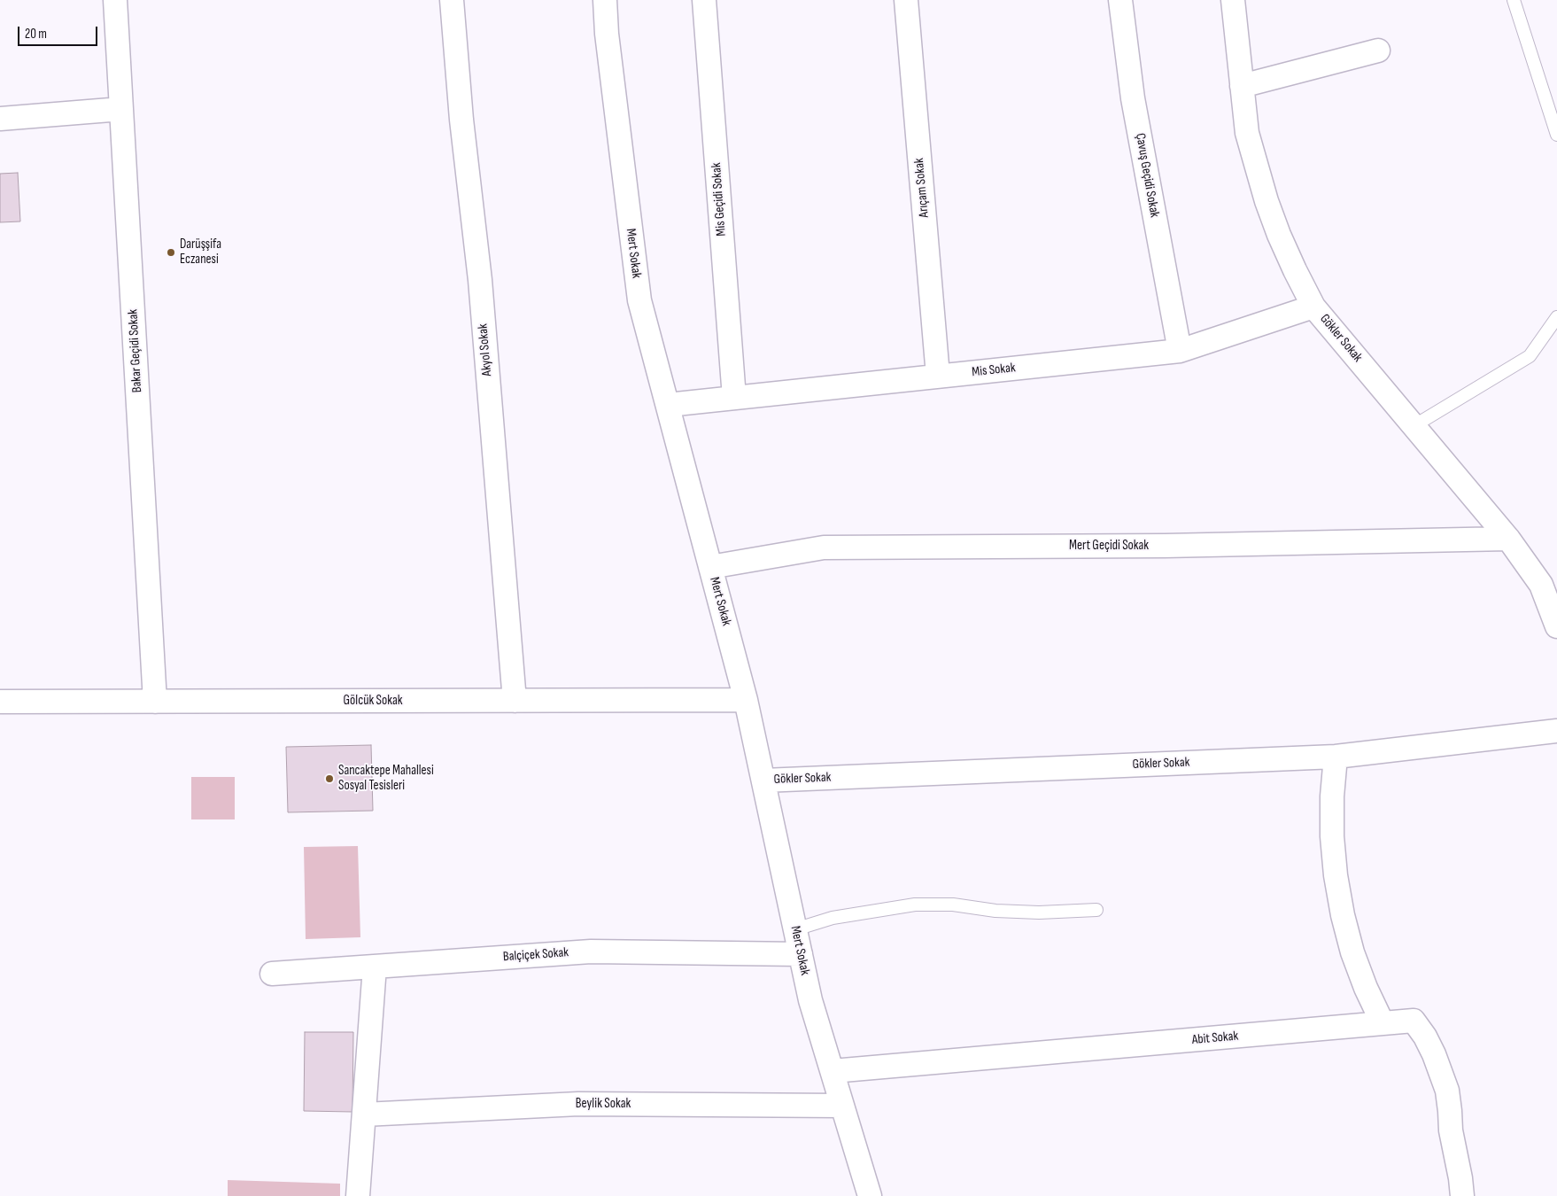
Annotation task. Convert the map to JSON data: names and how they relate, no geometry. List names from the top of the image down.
{
  "streets": {
    "street": [
      "Çavuş Geçidi Sokak",
      "Arıçam Sokak",
      "Mis Geçidi Sokak",
      "Mert Sokak",
      "Gökler Sokak",
      "Akyol Sokak",
      "Bakar Geçidi Sokak",
      "Mis Sokak",
      "Mert Geçidi Sokak",
      "Gölcük Sokak",
      "Balçiçek Sokak",
      "Abit Sokak",
      "Beylik Sokak"
    ]
  },
  "crossings": [
    ["Çavuş Geçidi Sokak", "Mis Sokak"],
    ["Arıçam Sokak", "Mis Sokak"],
    ["Mis Geçidi Sokak", "Mis Sokak"],
    ["Mert Sokak", "Gökler Sokak"],
    ["Mert Sokak", "Mis Sokak"],
    ["Mert Sokak", "Mert Geçidi Sokak"],
    ["Mert Sokak", "Gölcük Sokak"],
    ["Mert Sokak", "Balçiçek Sokak"],
    ["Mert Sokak", "Abit Sokak"],
    ["Mert Sokak", "Beylik Sokak"],
    ["Gökler Sokak", "Mis Sokak"],
    ["Gökler Sokak", "Mert Geçidi Sokak"],
    ["Akyol Sokak", "Gölcük Sokak"],
    ["Bakar Geçidi Sokak", "Gölcük Sokak"]
  ],
  "places": ["Darüşşifa Eczanesi", "Sancaktepe Mahallesi Sosyal Tesisleri"],
  "scale_bar": "20 m"
}
